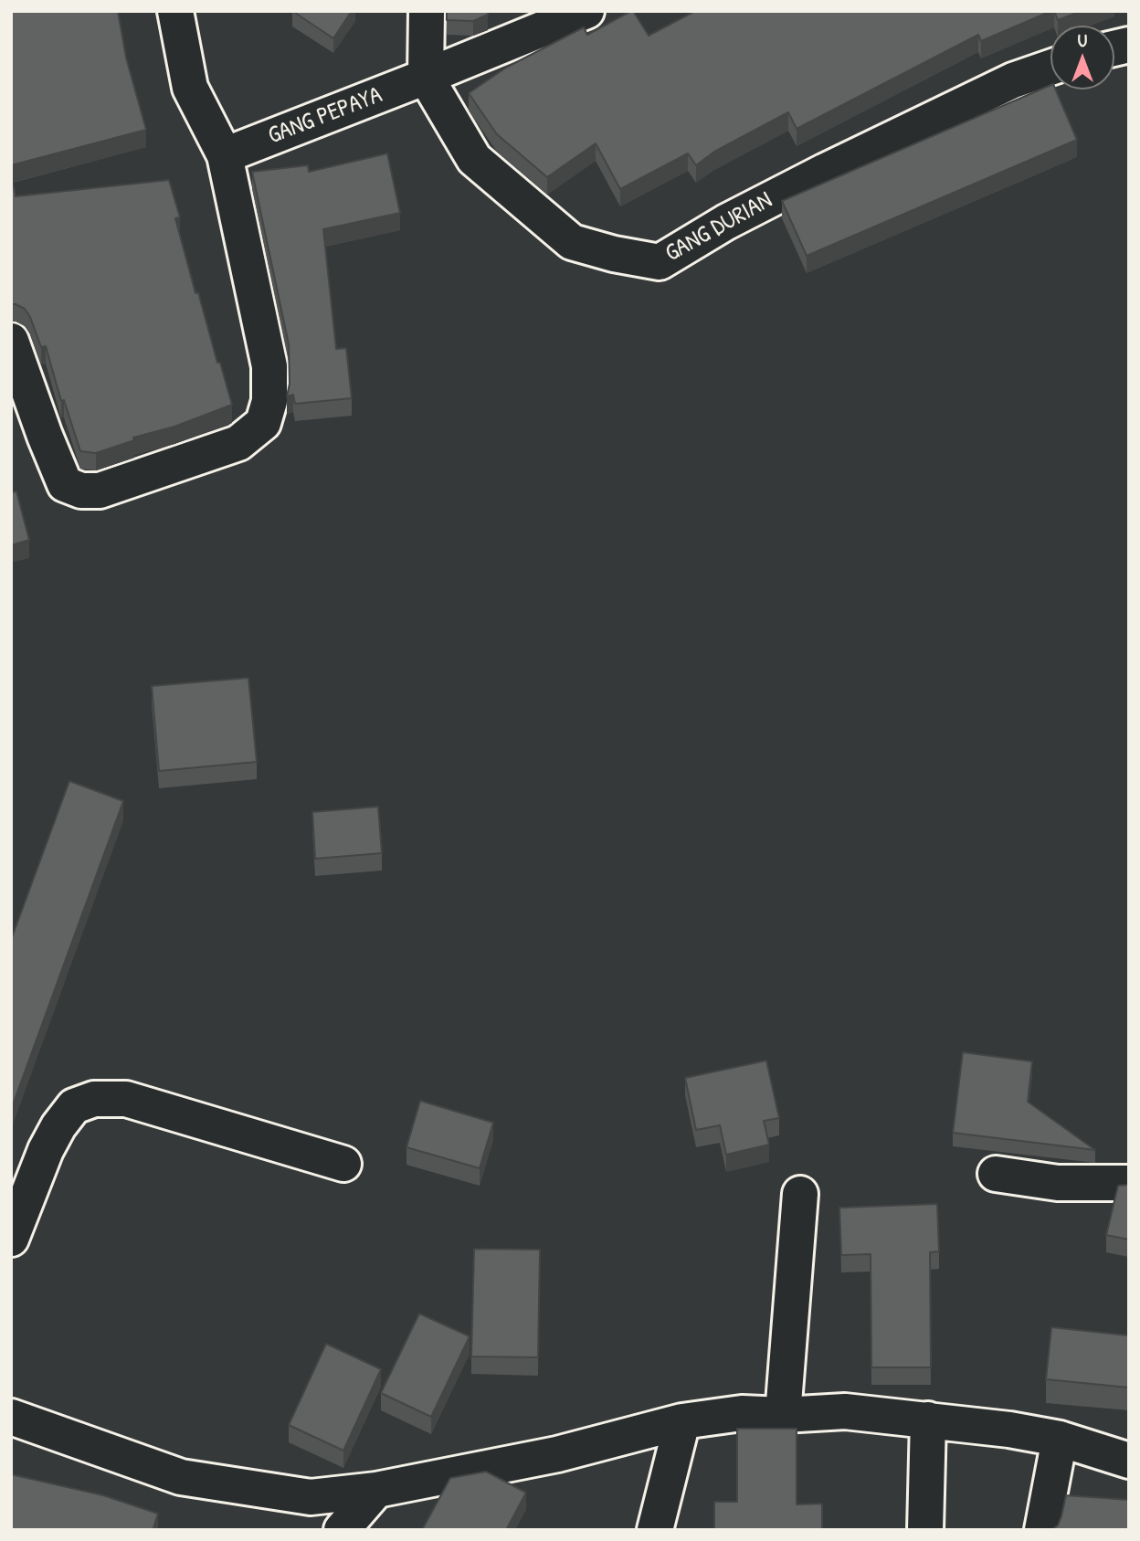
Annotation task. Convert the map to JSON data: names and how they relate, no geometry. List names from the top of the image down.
{
  "streets": {
    "street": ["GANG PEPAYA", "GANG DURIAN"]
  },
  "crossings": [
    ["GANG PEPAYA", "GANG DURIAN"]
  ],
  "north": "top"
}
